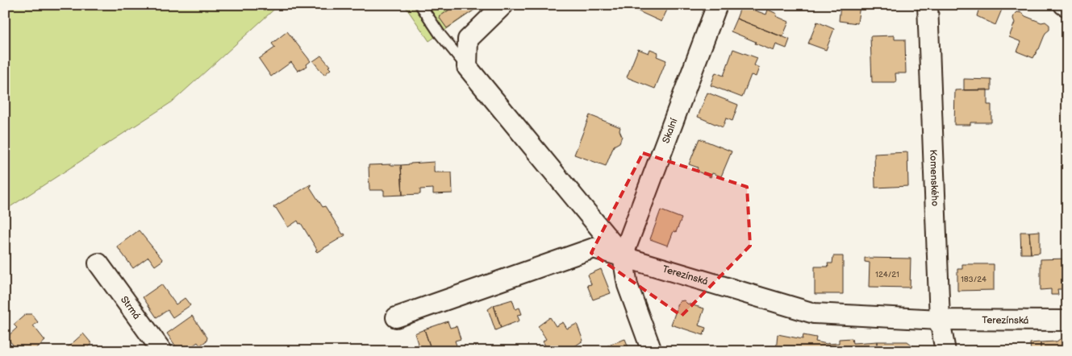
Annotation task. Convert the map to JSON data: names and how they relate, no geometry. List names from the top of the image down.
{
  "streets": {
    "street": [
      "Skalní",
      "Komenského",
      "Terezínská",
      "Strmá"
    ]
  },
  "crossings": [
    ["Skalní", "Terezínská"],
    ["Komenského", "Terezínská"]
  ],
  "house_numbers": ["124/21", "183/24"]
}
